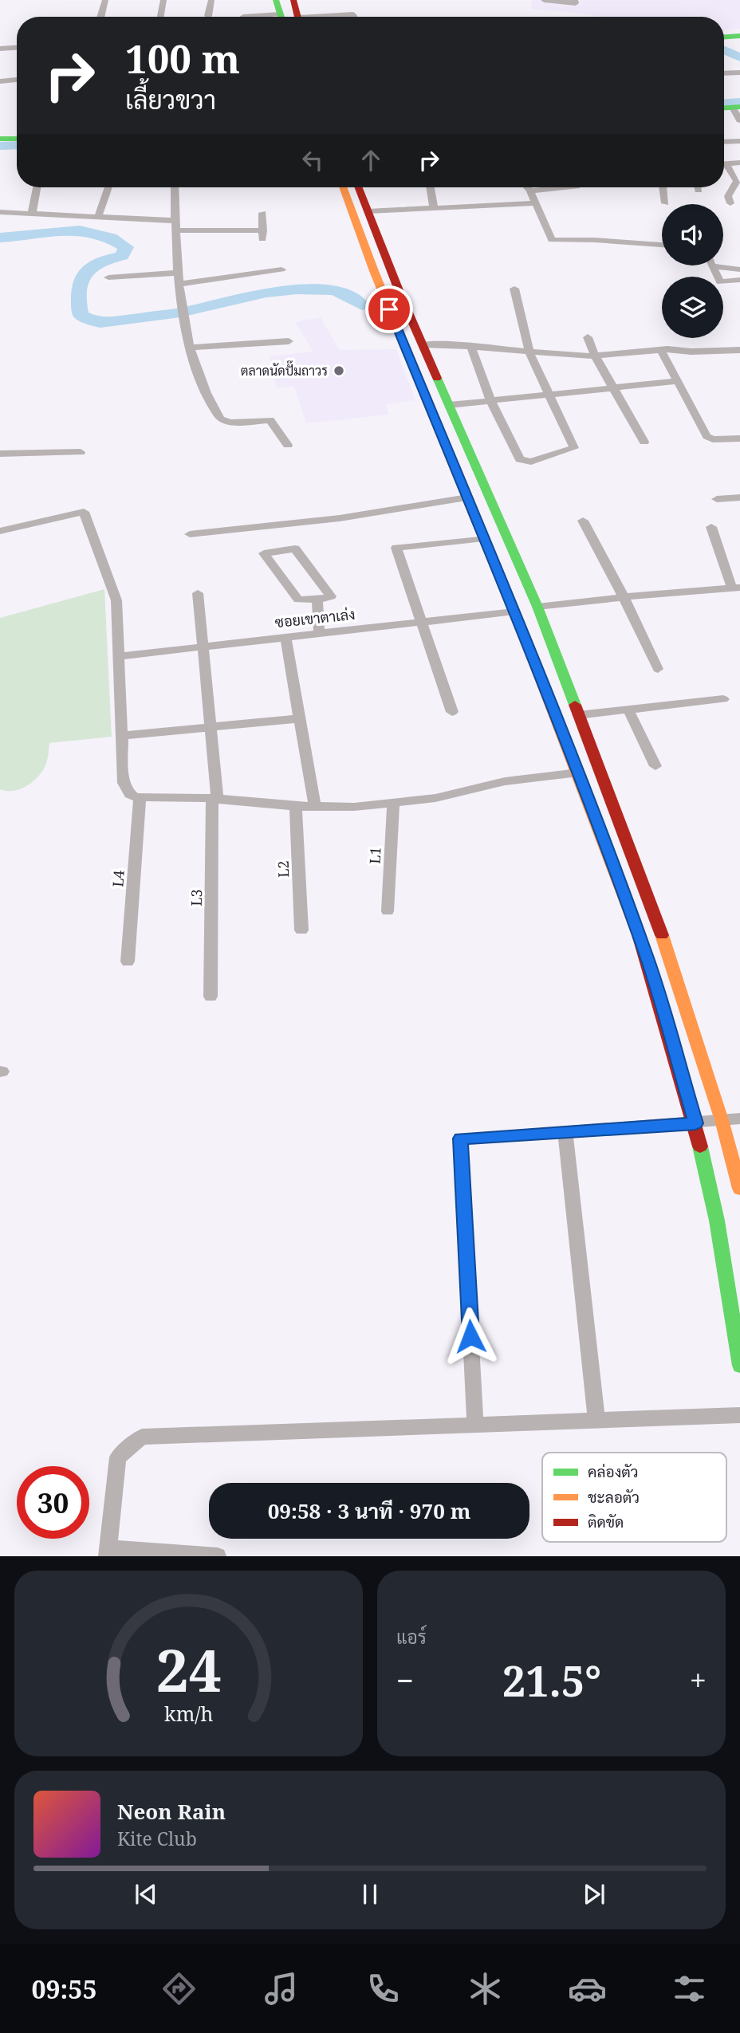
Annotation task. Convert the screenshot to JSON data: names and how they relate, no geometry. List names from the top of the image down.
{
  "streets": {
    "street": [
      "ซอยเขาตาเล่ง",
      "L1",
      "L2",
      "L4",
      "L3"
    ]
  },
  "places": ["ตลาดนัดปั๊มถาวร"],
  "legend": ["คล่องตัว", "ชะลอตัว", "ติดขัด"],
  "page": {
    "turn": ["100 m", "เลี้ยวขวา"],
    "limit": "30",
    "trip": "09:58 · 3 นาที · 970 m",
    "tile": "แอร์",
    "heat": ["−", "21.5°", "+"],
    "song": ["Neon Rain", "Kite Club"],
    "tabs": "09:55",
    "gauge": ["24", "km/h"]
  }
}
